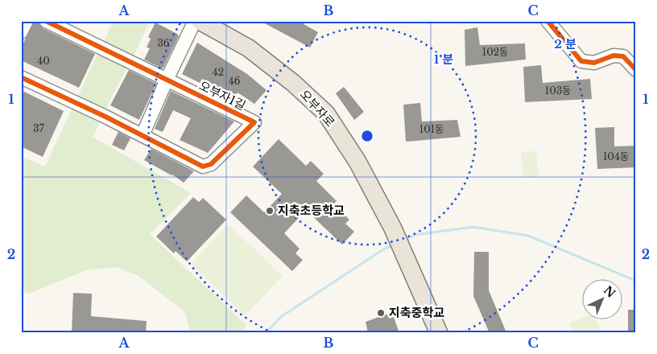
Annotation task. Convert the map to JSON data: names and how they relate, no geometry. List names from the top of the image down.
{
  "streets": {
    "main road": ["오부자로"],
    "street": ["오부자1길"]
  },
  "places": ["지축초등학교", "지축중학교"],
  "house_numbers": [
    "36",
    "102동",
    "40",
    "42",
    "46",
    "103동",
    "37",
    "101동",
    "104동"
  ],
  "north": "top right",
  "grid": {
    "columns": ["A", "B", "C"],
    "rows": ["1", "2"]
  },
  "rings": ["2 분", "1 분"]
}
